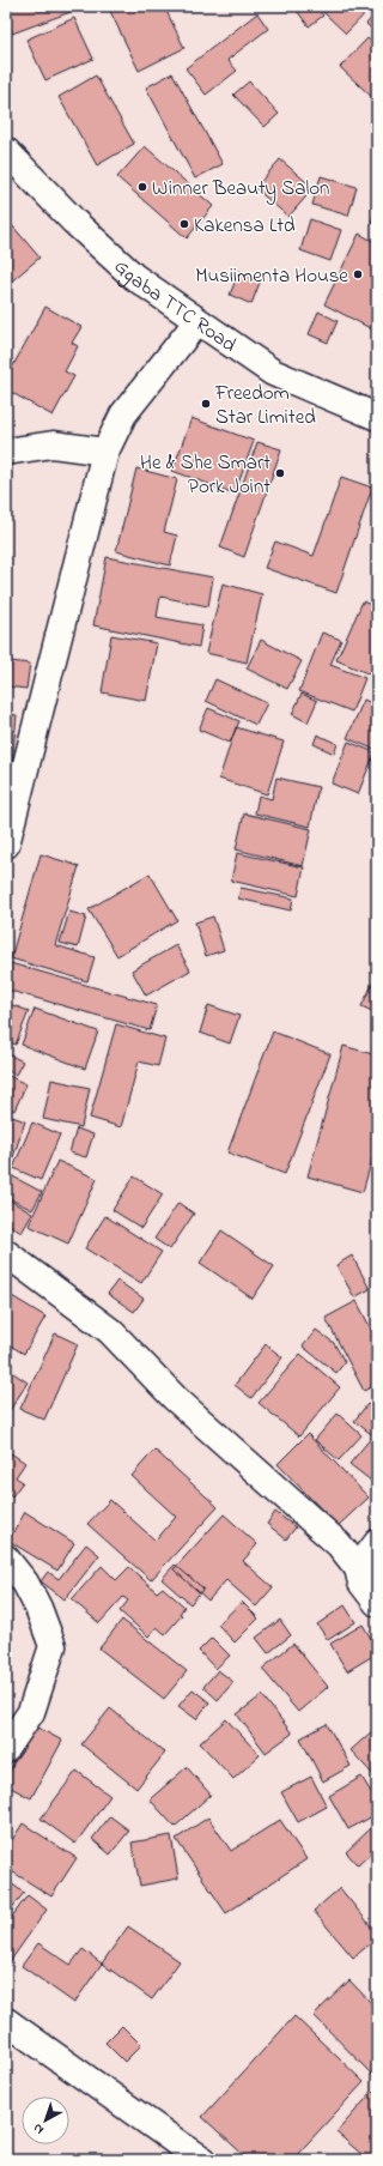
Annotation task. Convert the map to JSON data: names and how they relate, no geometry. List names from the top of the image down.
{
  "streets": {
    "street": ["Ggaba TTC Road"]
  },
  "places": [
    "Winner Beauty Salon",
    "Kakensa Ltd",
    "Musiimenta House",
    "Freedom Star Limited",
    "He & She Smart Pork Joint"
  ],
  "north": "bottom left"
}
